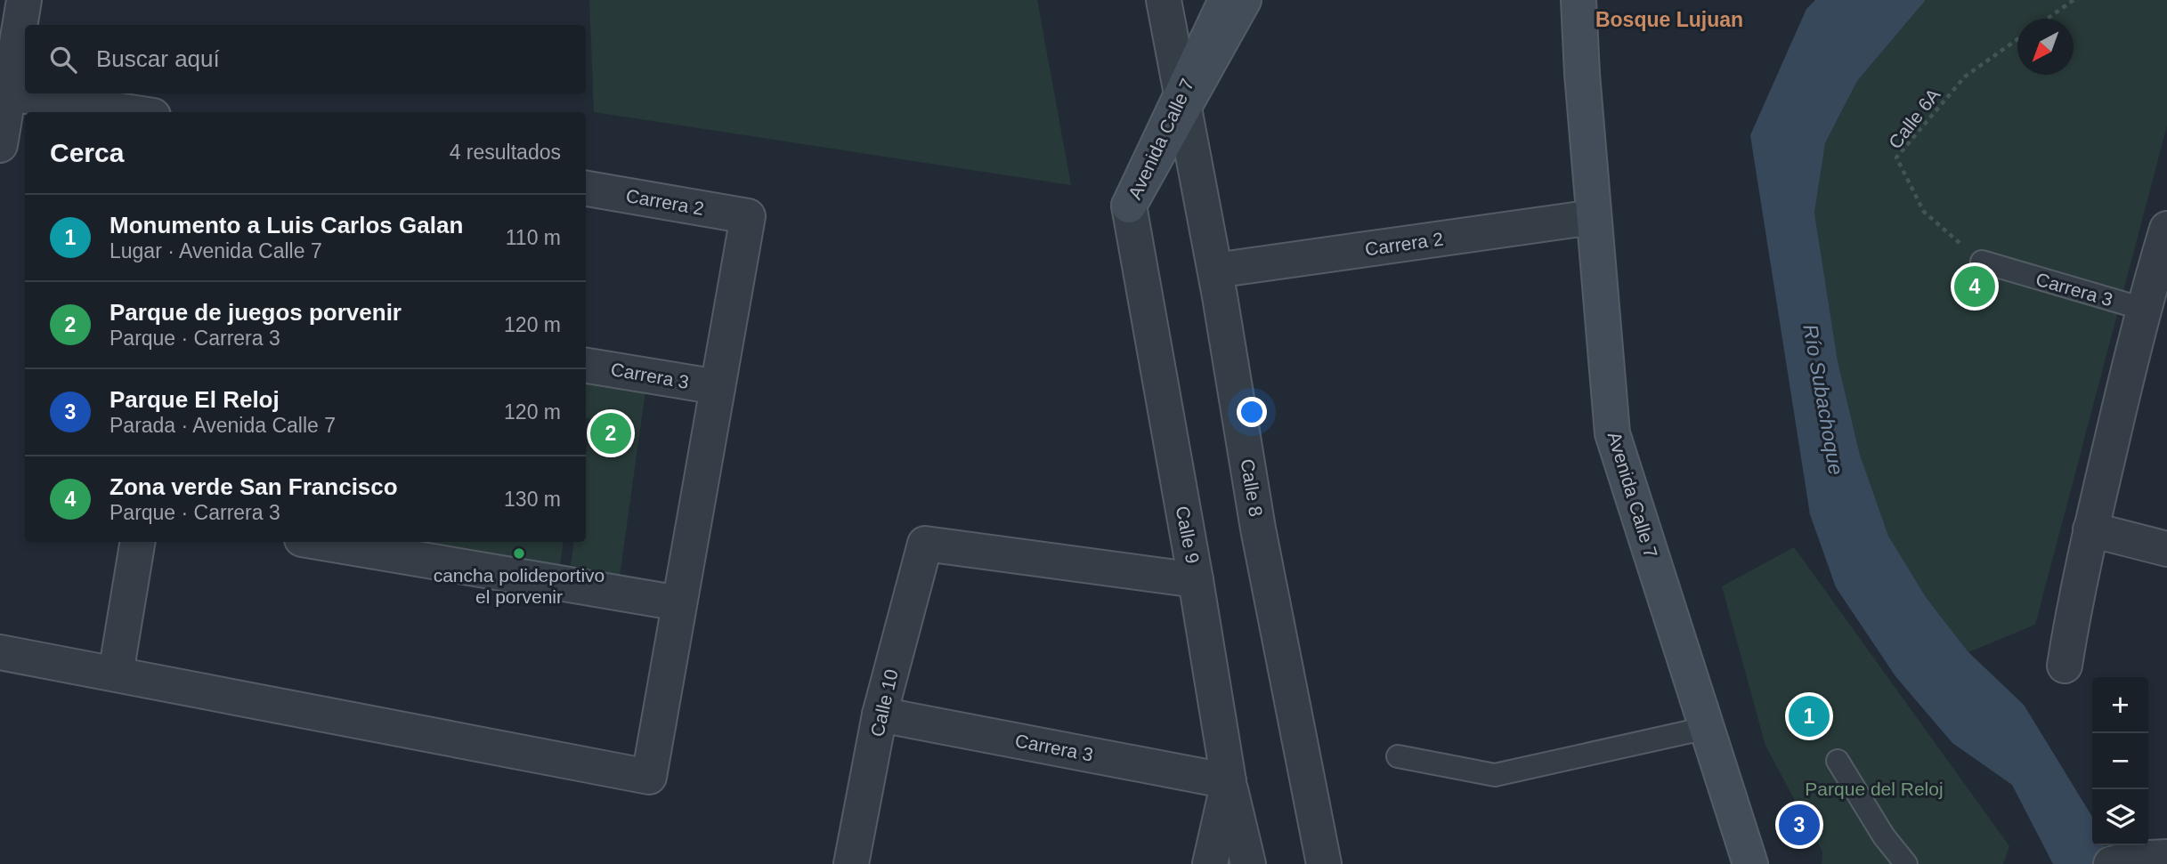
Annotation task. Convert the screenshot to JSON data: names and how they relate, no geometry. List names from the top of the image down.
{
  "streets": {
    "main road": ["Avenida Calle 7"],
    "street": [
      "Carrera 2",
      "Carrera 3",
      "Calle 8",
      "Calle 9",
      "Calle 10"
    ],
    "path": ["Calle 6A"]
  },
  "crossings": [
    ["Calle 6A", "Carrera 3"],
    ["Avenida Calle 7", "Carrera 2"],
    ["Avenida Calle 7", "Calle 9"],
    ["Carrera 2", "Carrera 3"],
    ["Carrera 2", "Calle 8"],
    ["Carrera 3", "Calle 9"],
    ["Carrera 3", "Calle 10"],
    ["Calle 9", "Calle 10"]
  ],
  "districts": ["Bosque Lujuan"],
  "water": ["Río Subachoque"],
  "parks": ["Parque del Reloj"],
  "places": ["cancha polideportivo el porvenir"],
  "north": "bottom left",
  "page": {
    "search": "Buscar aquí",
    "heading": ["Cerca", "4 resultados"],
    "list": [
      {
        "mark": "1",
        "name": "Monumento a Luis Carlos Galan",
        "note": "Lugar · Avenida Calle 7",
        "value": "110 m"
      },
      {
        "mark": "2",
        "name": "Parque de juegos porvenir",
        "note": "Parque · Carrera 3",
        "value": "120 m"
      },
      {
        "mark": "3",
        "name": "Parque El Reloj",
        "note": "Parada · Avenida Calle 7",
        "value": "120 m"
      },
      {
        "mark": "4",
        "name": "Zona verde San Francisco",
        "note": "Parque · Carrera 3",
        "value": "130 m"
      }
    ],
    "pins": [
      "4",
      "2",
      "1",
      "3"
    ],
    "map_buttons": ["+", "−"]
  }
}
